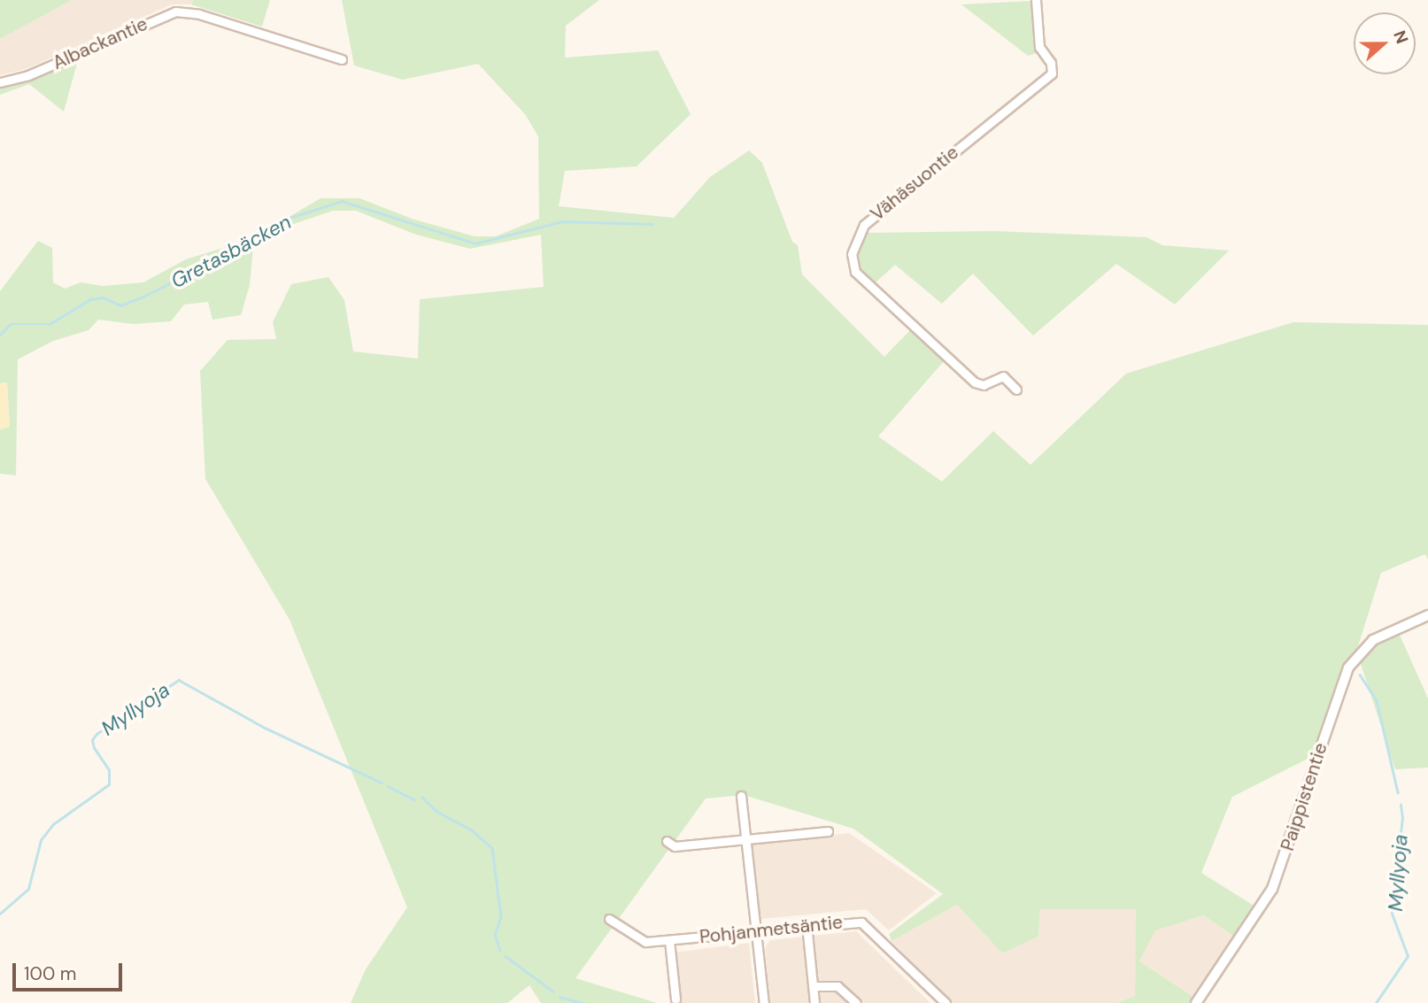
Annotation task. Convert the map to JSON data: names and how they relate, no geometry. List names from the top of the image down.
{
  "streets": {
    "street": [
      "Albackantie",
      "Vähäsuontie",
      "Paippistentie",
      "Pohjanmetsäntie"
    ]
  },
  "water": ["Gretasbäcken", "Myllyoja"],
  "scale_bar": "100 m",
  "north": "right"
}
